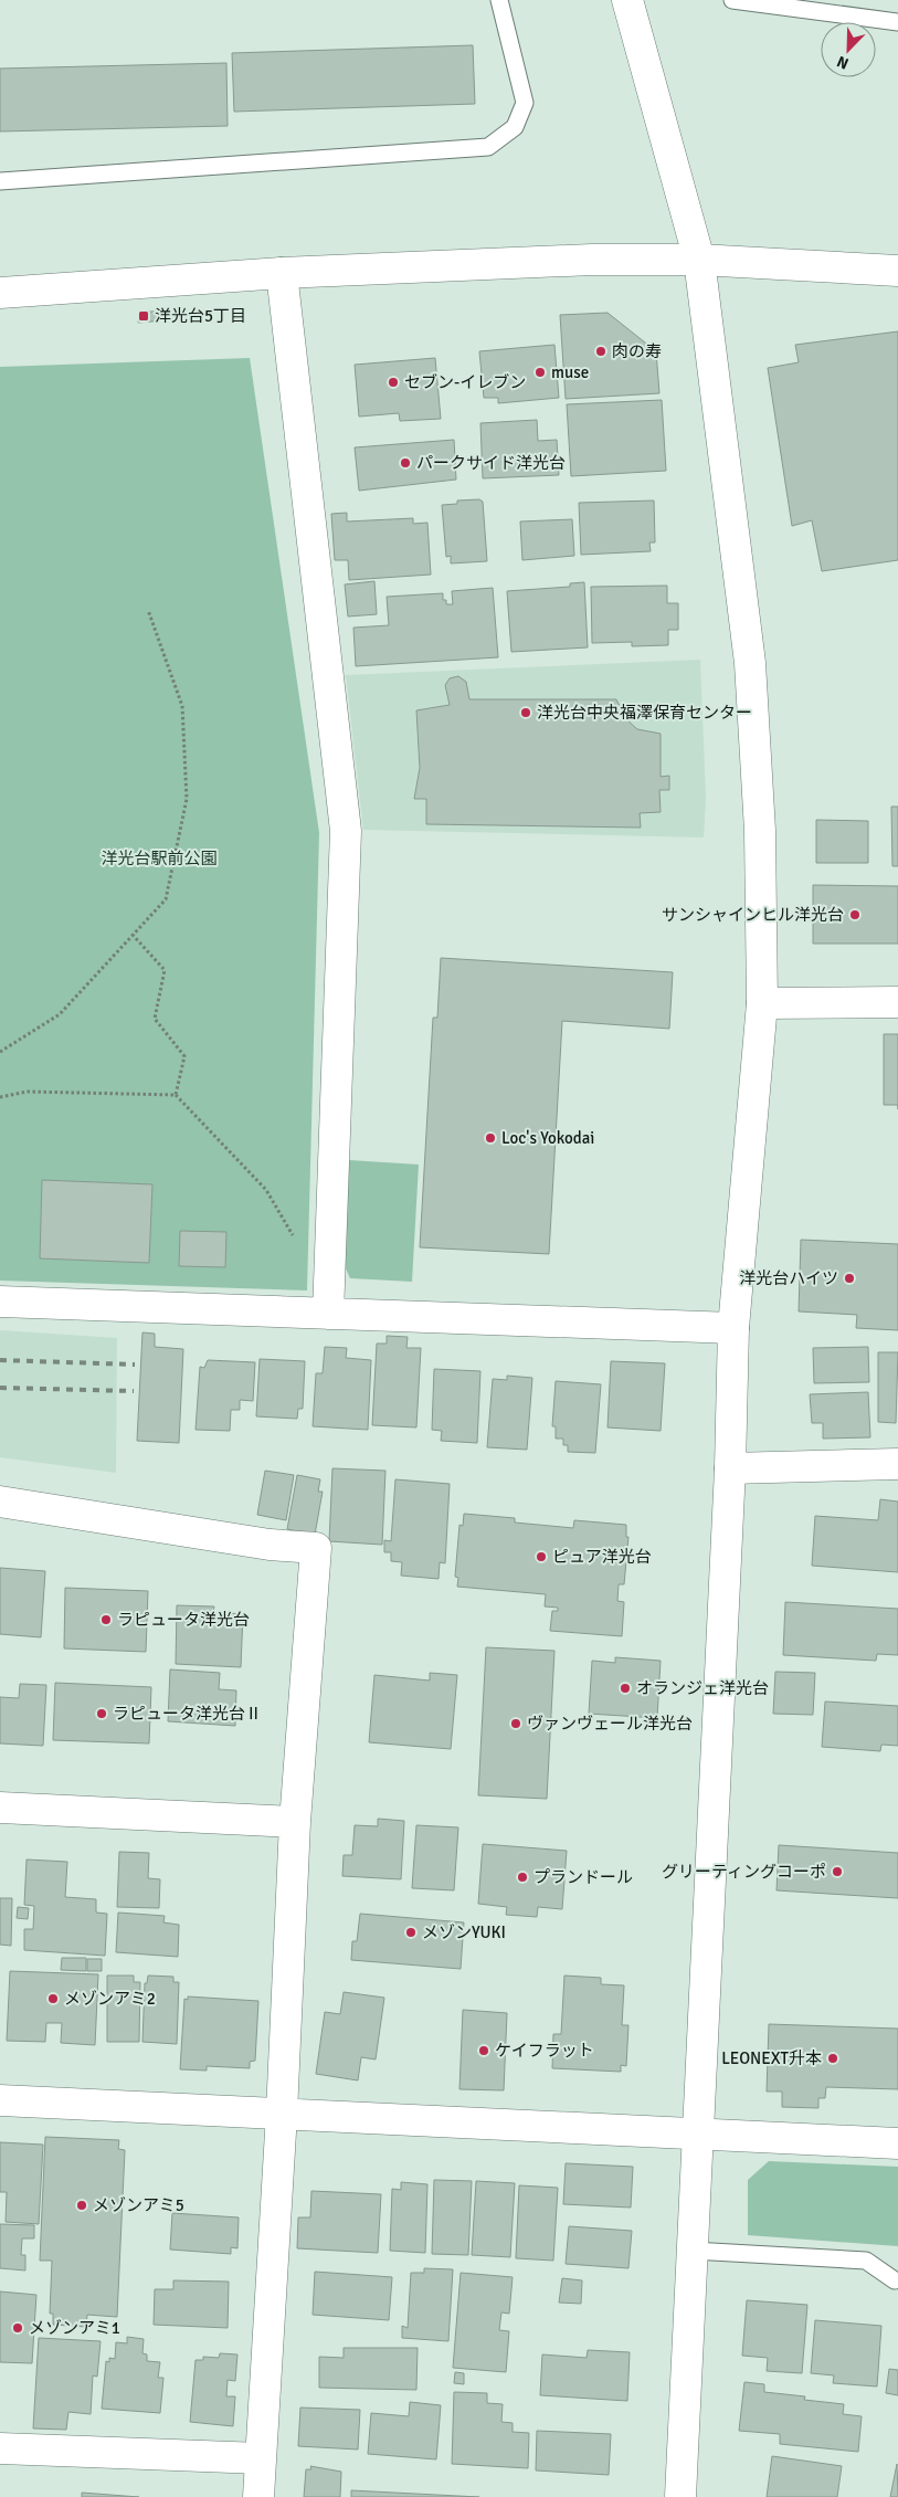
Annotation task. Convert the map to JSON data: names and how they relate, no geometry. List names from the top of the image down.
{
  "parks": ["洋光台駅前公園"],
  "places": {
    "transit": ["洋光台5丁目"],
    "other": [
      "肉の寿",
      "muse",
      "セブン-イレブン",
      "パークサイド洋光台",
      "洋光台中央福澤保育センター",
      "サンシャインヒル洋光台",
      "Loc's Yokodai",
      "洋光台ハイツ",
      "ピュア洋光台",
      "ラピュータ洋光台",
      "オランジェ洋光台",
      "ラピュータ洋光台Ⅱ",
      "ヴァンヴェール洋光台",
      "グリーティングコーポ",
      "プランドール",
      "メゾンYUKI",
      "メゾンアミ2",
      "ケイフラット",
      "LEONEXT升本",
      "メゾンアミ5",
      "メゾンアミ1"
    ]
  },
  "north": "bottom left"
}
